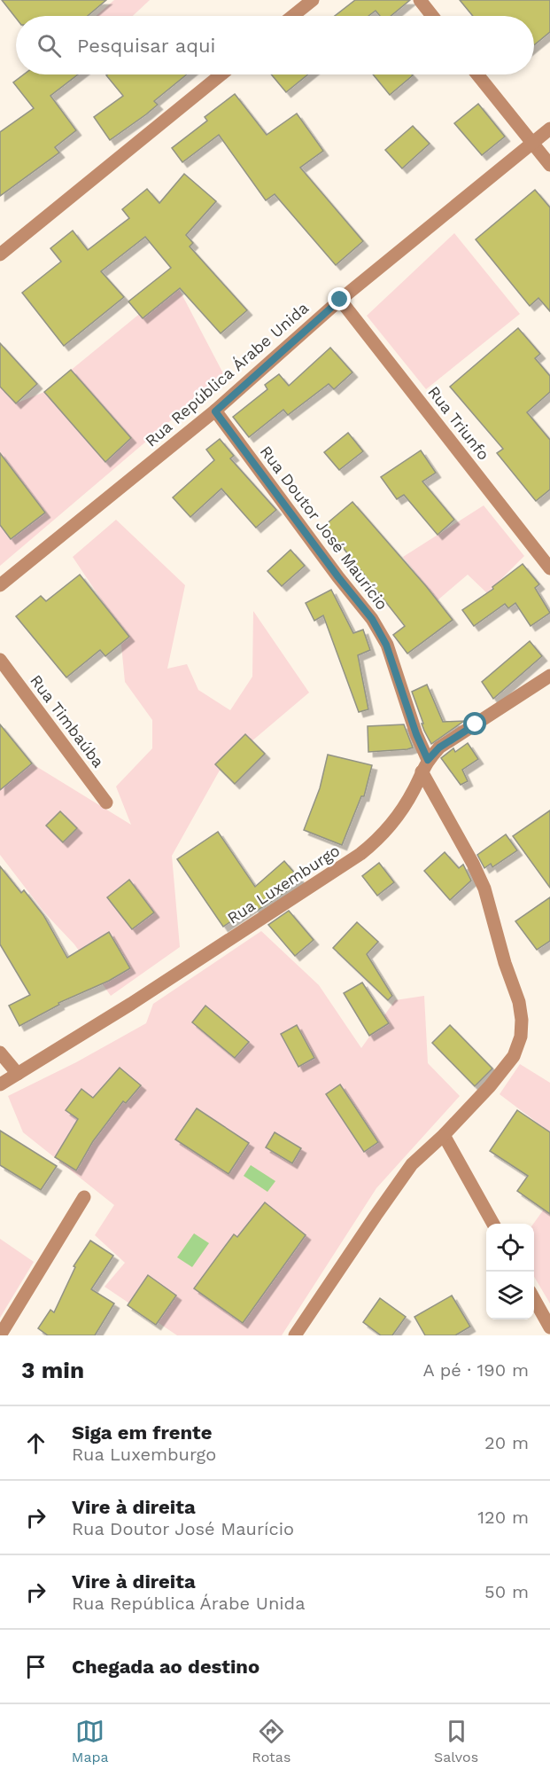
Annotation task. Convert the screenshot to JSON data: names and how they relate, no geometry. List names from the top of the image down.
{
  "streets": {
    "street": [
      "Rua República Árabe Unida",
      "Rua Triunfo",
      "Rua Doutor José Maurício",
      "Rua Timbaúba",
      "Rua Luxemburgo"
    ]
  },
  "crossings": [
    ["Rua República Árabe Unida", "Rua Triunfo"],
    ["Rua República Árabe Unida", "Rua Doutor José Maurício"],
    ["Rua Doutor José Maurício", "Rua Luxemburgo"]
  ],
  "page": {
    "search": "Pesquisar aqui",
    "heading": ["3 min", "A pé · 190 m"],
    "list": [
      ["Siga em frente", "Rua Luxemburgo", "20 m"],
      ["Vire à direita", "Rua Doutor José Maurício", "120 m"],
      ["Vire à direita", "Rua República Árabe Unida", "50 m"],
      "Chegada ao destino"
    ],
    "nav": ["Mapa", "Rotas", "Salvos"]
  }
}
